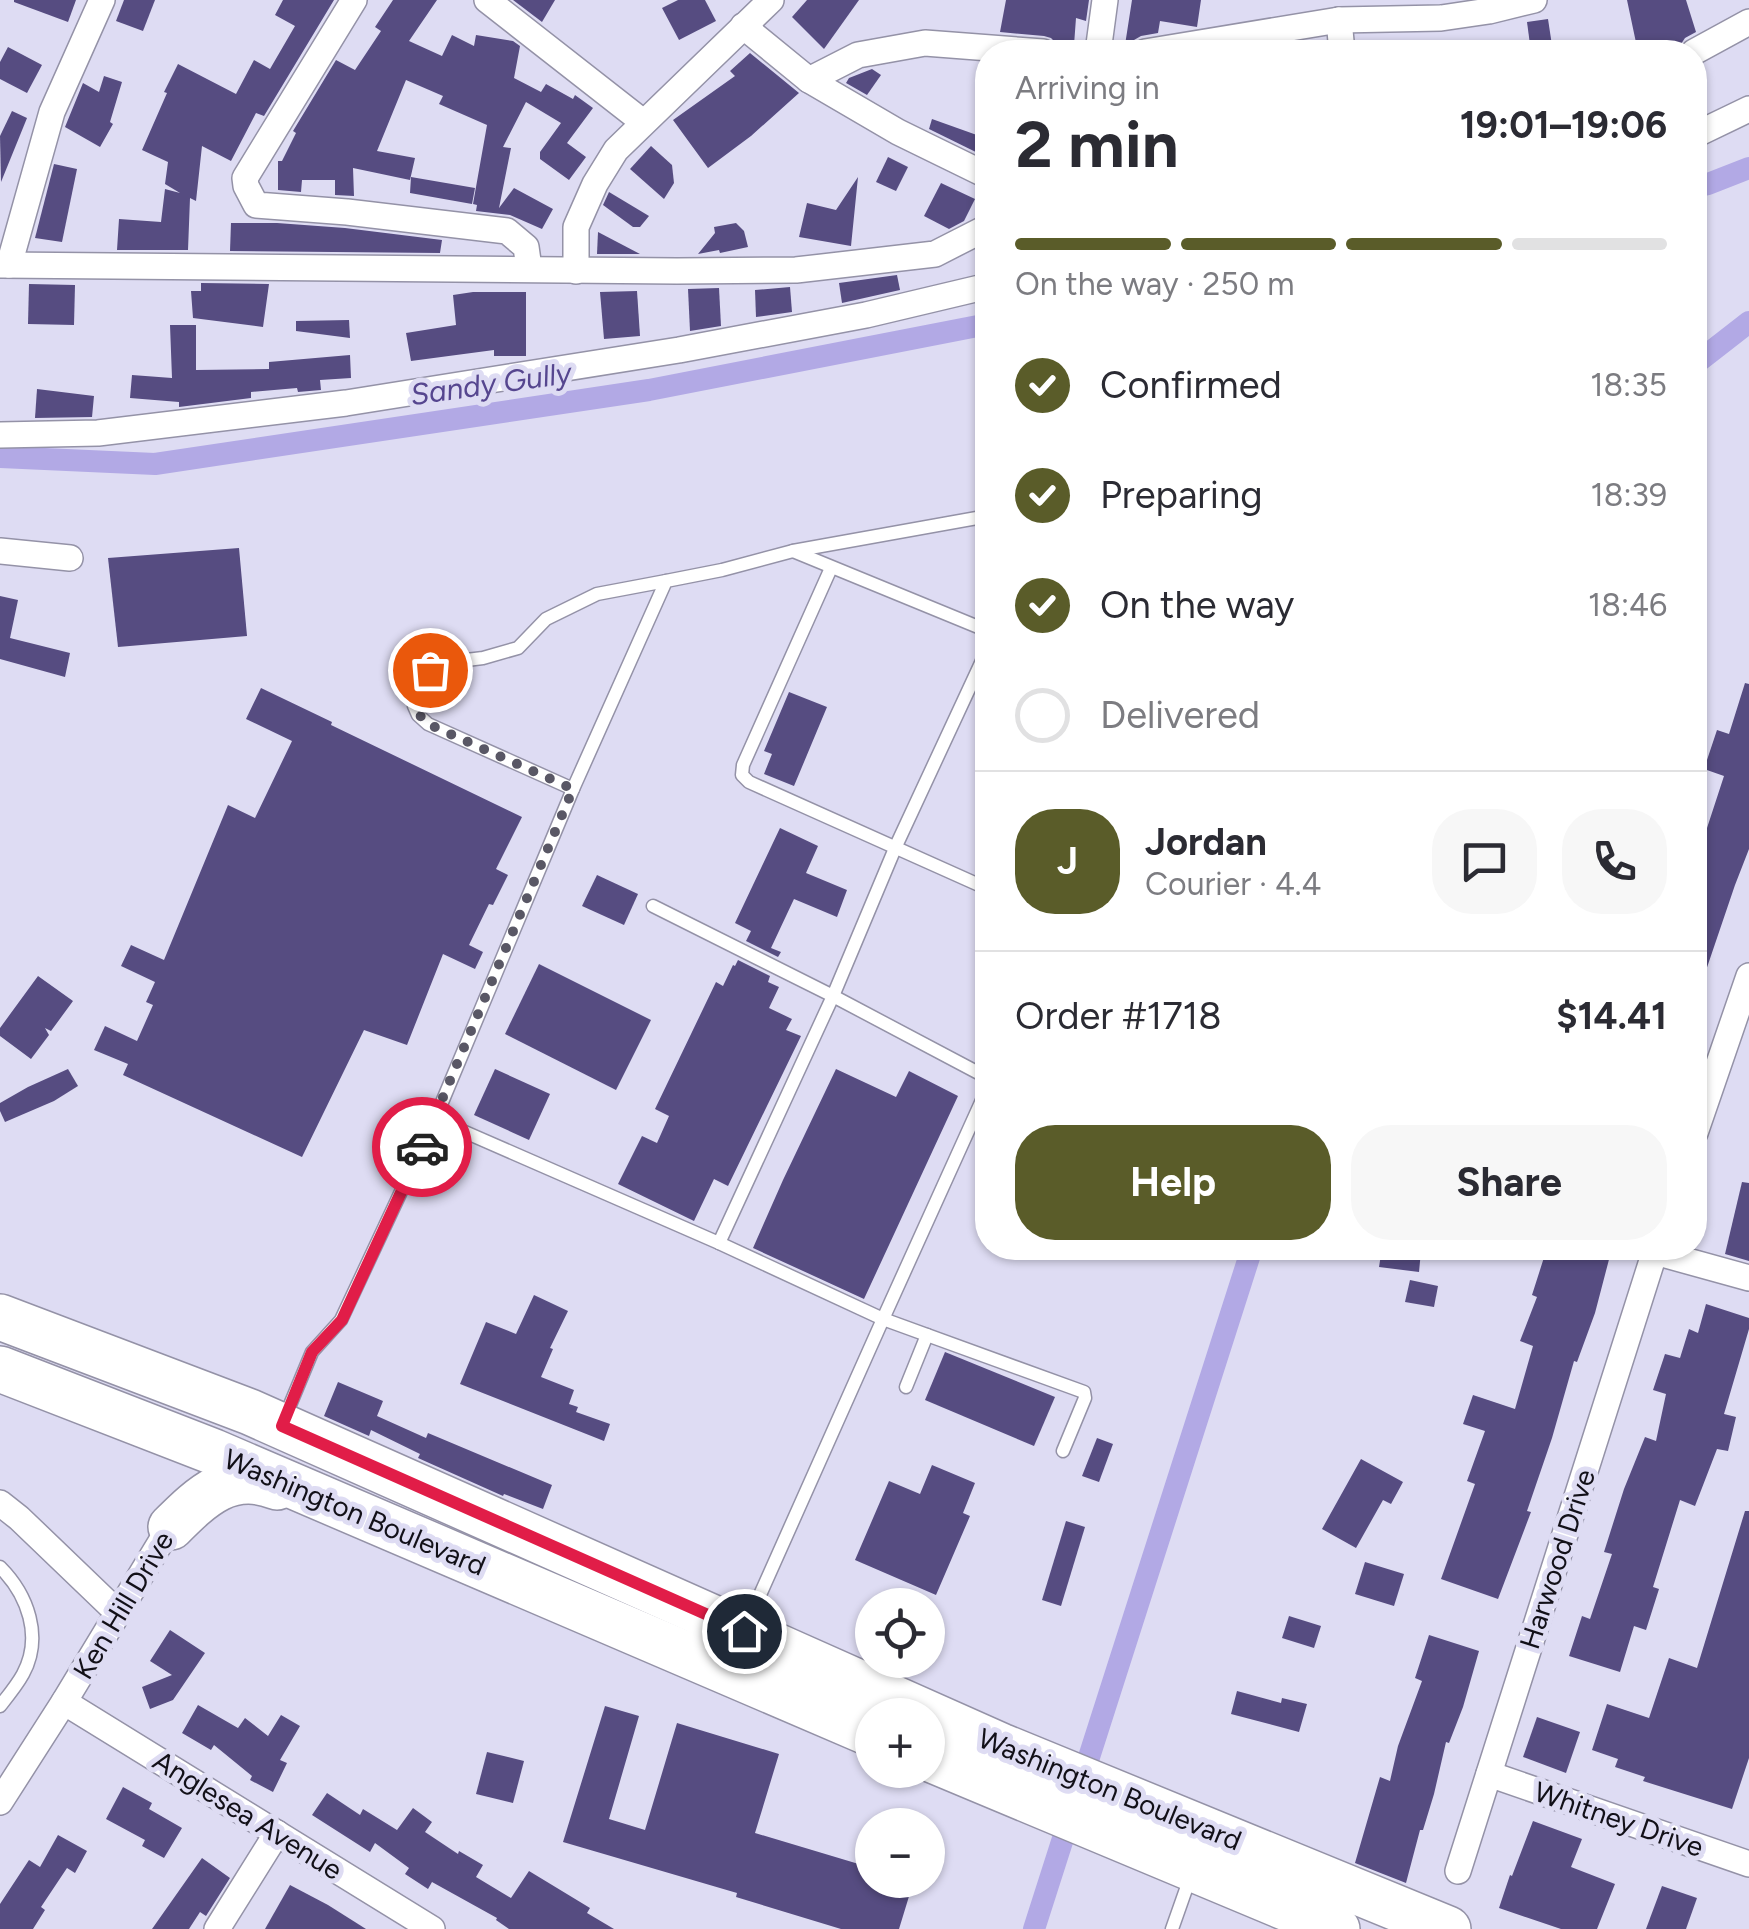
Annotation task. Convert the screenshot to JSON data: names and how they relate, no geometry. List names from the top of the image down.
{
  "streets": {
    "highway": ["Washington Boulevard"],
    "street": [
      "Harwood Drive",
      "Ken Hill Drive",
      "Anglesea Avenue",
      "Whitney Drive"
    ]
  },
  "crossings": [
    ["Washington Boulevard", "Ken Hill Drive"],
    ["Harwood Drive", "Whitney Drive"],
    ["Ken Hill Drive", "Anglesea Avenue"]
  ],
  "water": ["Sandy Gully"],
  "page": {
    "heading": ["2 min", "Arriving in", "19:01–19:06"],
    "panel": [
      "Jordan",
      "Courier · 4.4",
      "Order #1718",
      "$14.41"
    ],
    "bar": "On the way · 250 m",
    "list": [
      ["Confirmed", "18:35"],
      ["Preparing", "18:39"],
      ["On the way", "18:46"],
      "Delivered"
    ],
    "round": "J",
    "buttons": ["Help", "Share"],
    "map_buttons": ["+", "−"]
  }
}
